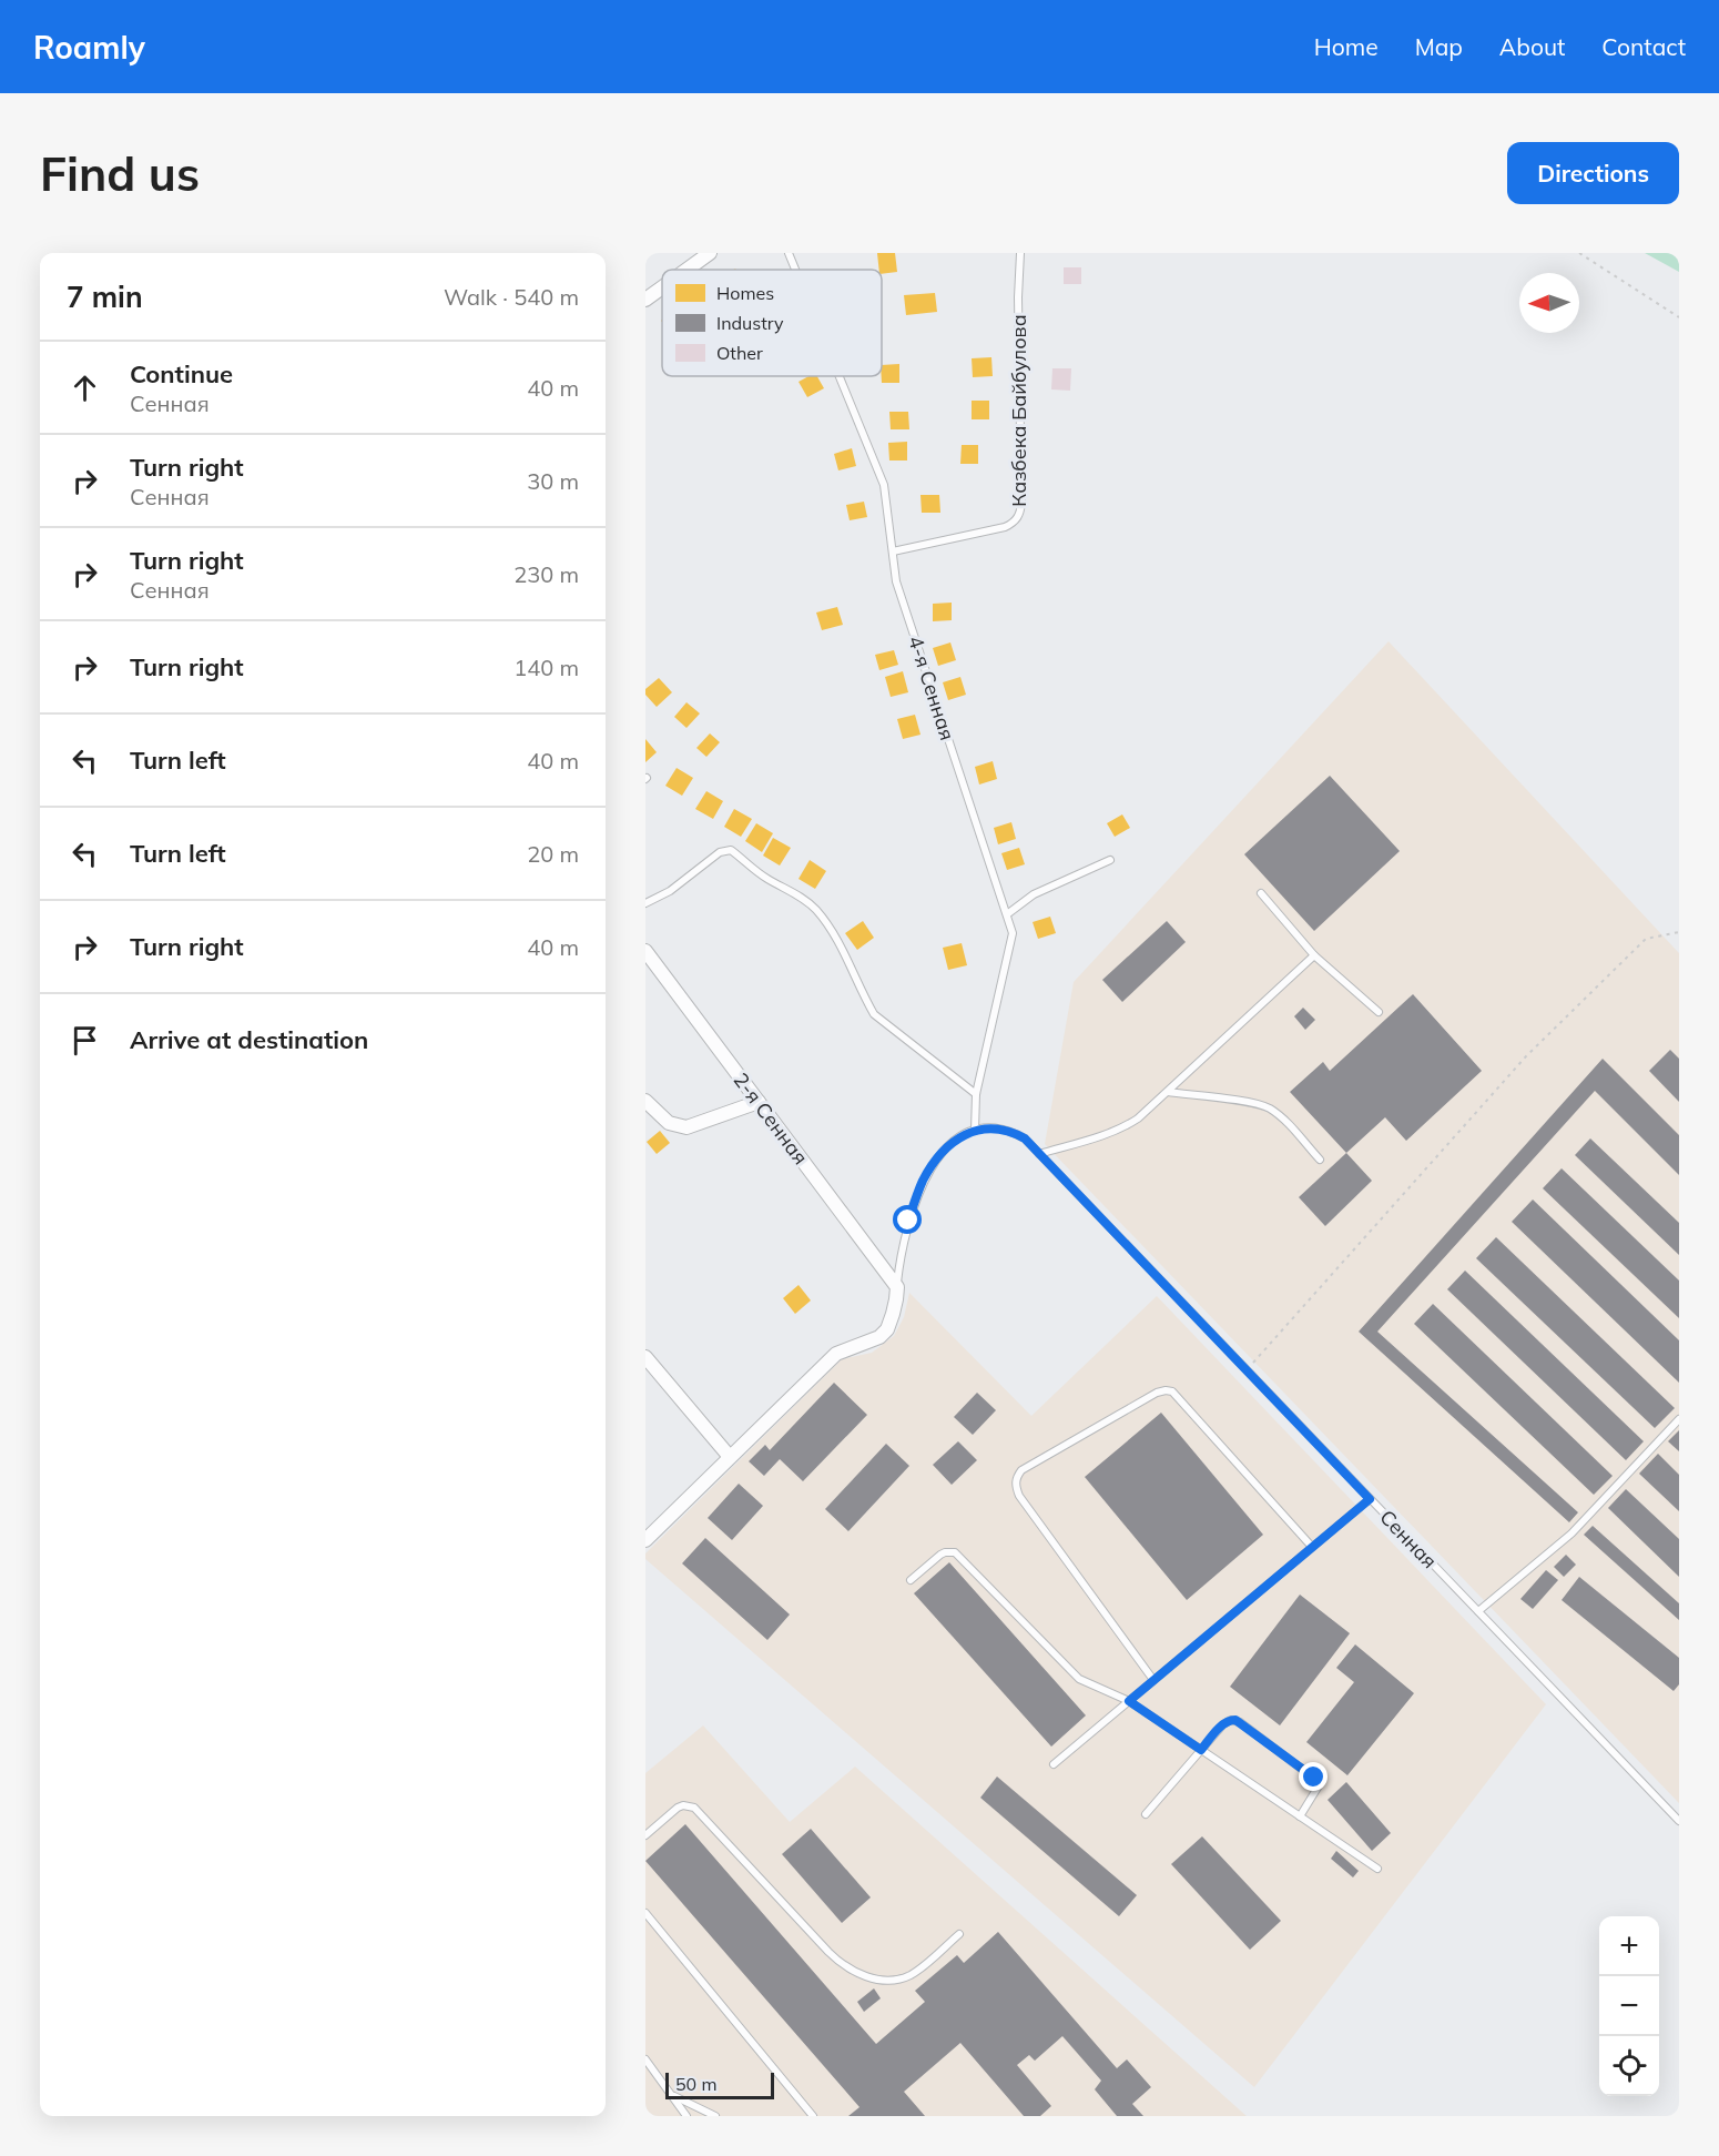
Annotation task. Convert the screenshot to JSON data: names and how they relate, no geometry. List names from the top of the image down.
{
  "streets": {
    "street": ["2-я Сенная"],
    "lane": ["Казбека Байбулова", "4-я Сенная", "Сенная"]
  },
  "crossings": [
    ["Казбека Байбулова", "4-я Сенная"],
    ["4-я Сенная", "Сенная"]
  ],
  "legend": ["Homes", "Industry", "Other"],
  "scale_bar": "50 m",
  "north": "left",
  "page": {
    "header": "Roamly",
    "nav": [
      "Home",
      "Map",
      "About",
      "Contact"
    ],
    "buttons": "Directions",
    "title": "Find us",
    "heading": ["7 min", "Walk · 540 m"],
    "list": [
      ["Continue", "Сенная", "40 m"],
      ["Turn right", "Сенная", "30 m"],
      ["Turn right", "Сенная", "230 m"],
      ["Turn right", "140 m"],
      ["Turn left", "40 m"],
      ["Turn left", "20 m"],
      ["Turn right", "40 m"],
      "Arrive at destination"
    ],
    "map_buttons": ["+", "−"],
    "scale": "50 m"
  }
}
